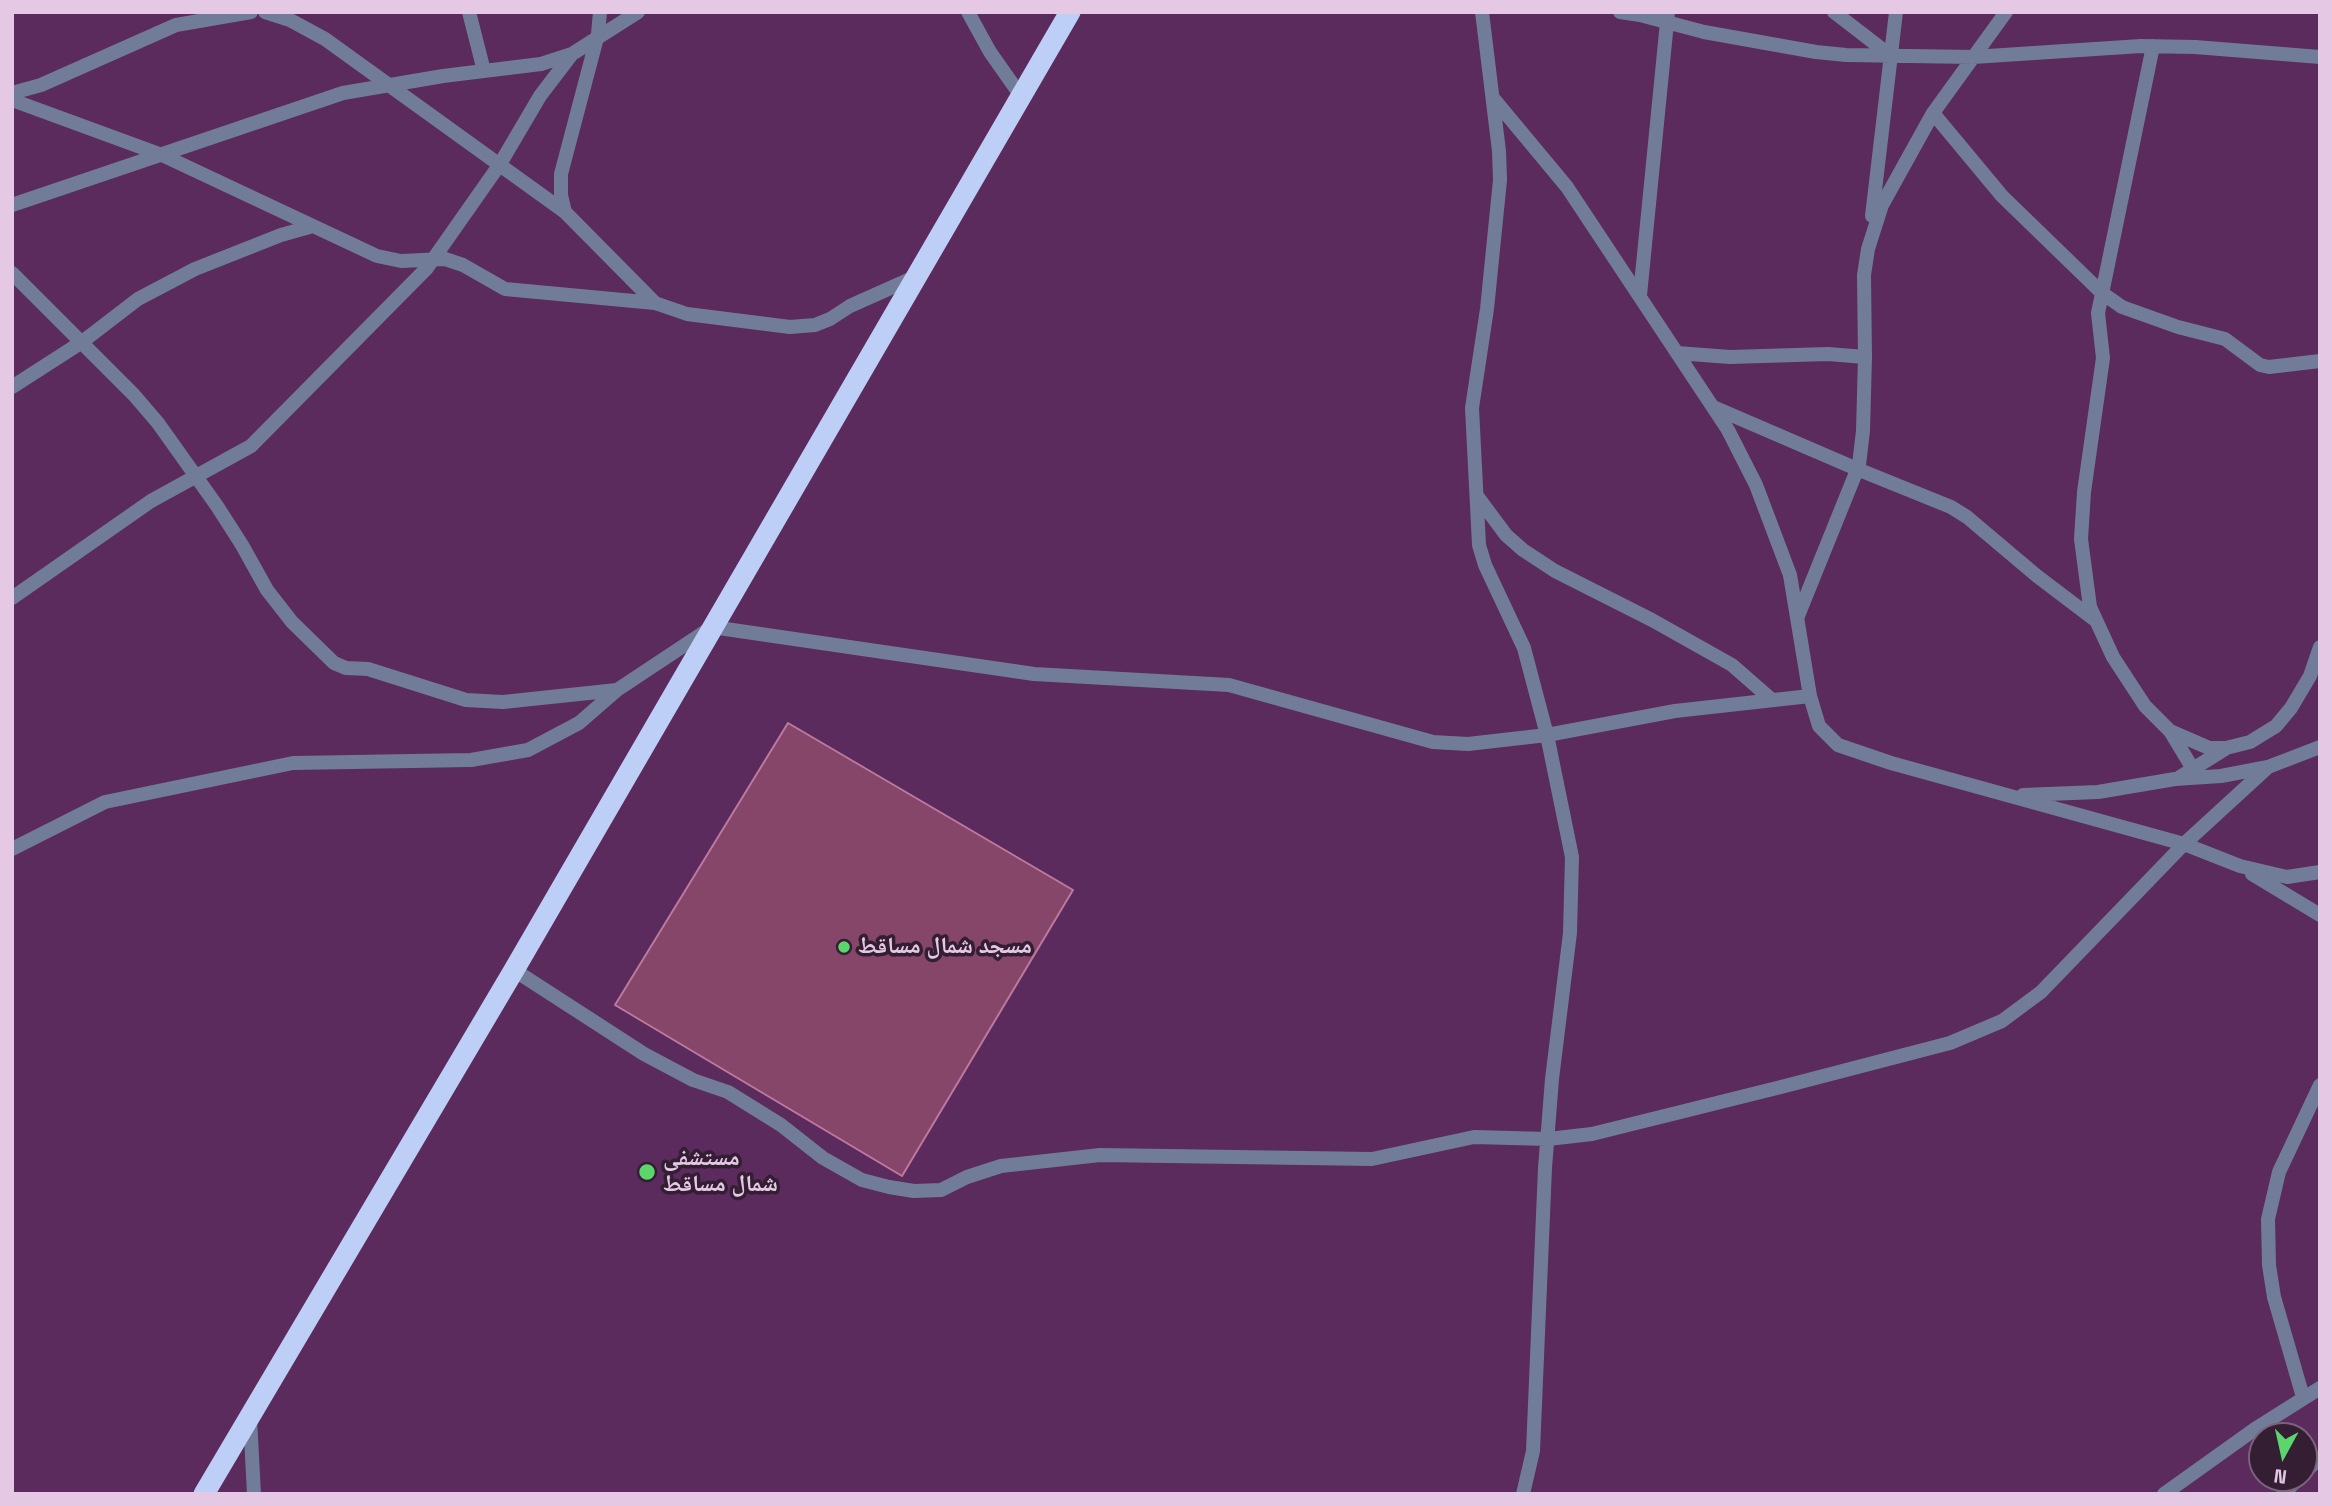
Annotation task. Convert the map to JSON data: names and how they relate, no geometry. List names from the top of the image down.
{
  "places": ["مسجد شمال مساقط", "مستشفى شمال مساقط"],
  "north": "bottom"
}
